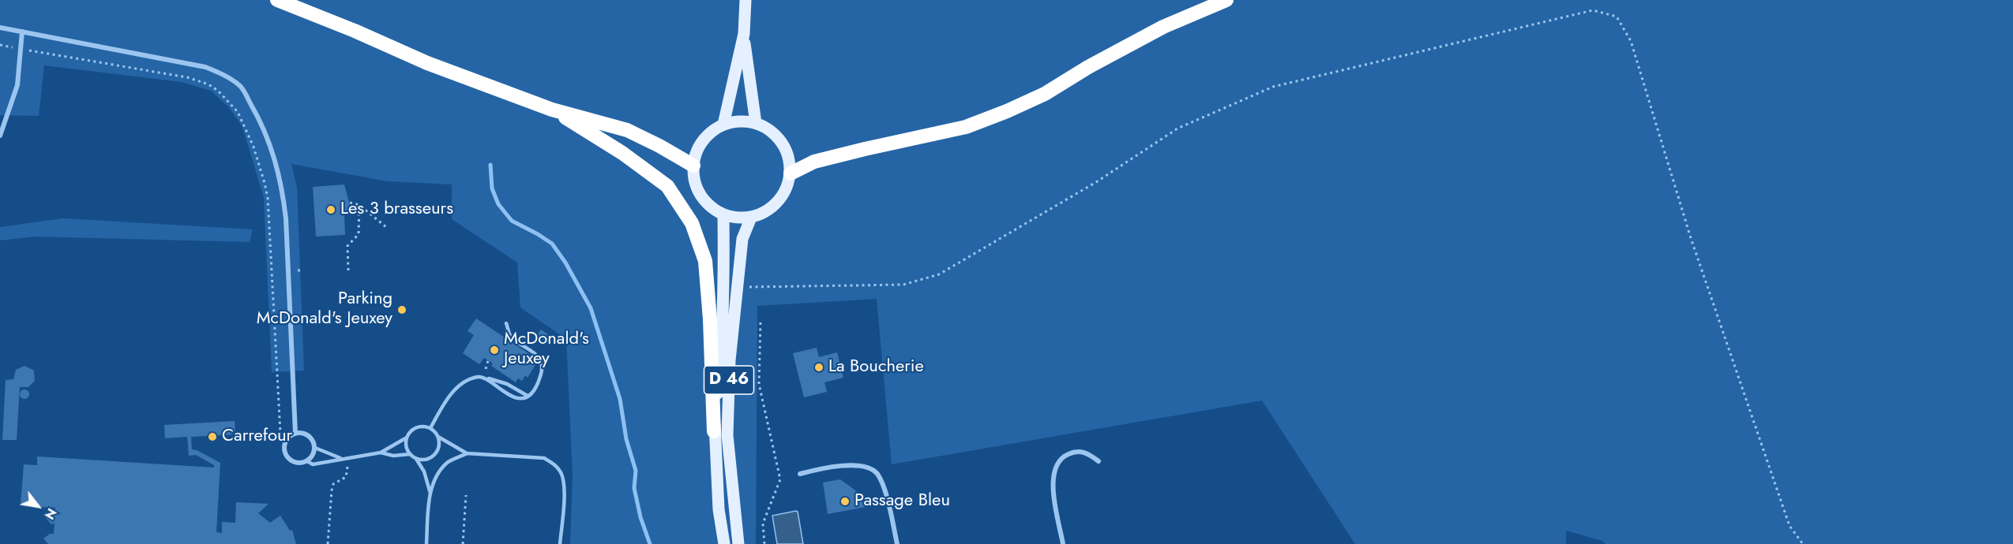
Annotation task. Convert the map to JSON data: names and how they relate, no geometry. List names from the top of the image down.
{
  "streets": {
    "main road": ["D 46"]
  },
  "places": [
    "Les 3 brasseurs",
    "Parking McDonald's Jeuxey",
    "McDonald's Jeuxey",
    "La Boucherie",
    "Carrefour",
    "Passage Bleu"
  ],
  "north": "bottom right"
}
